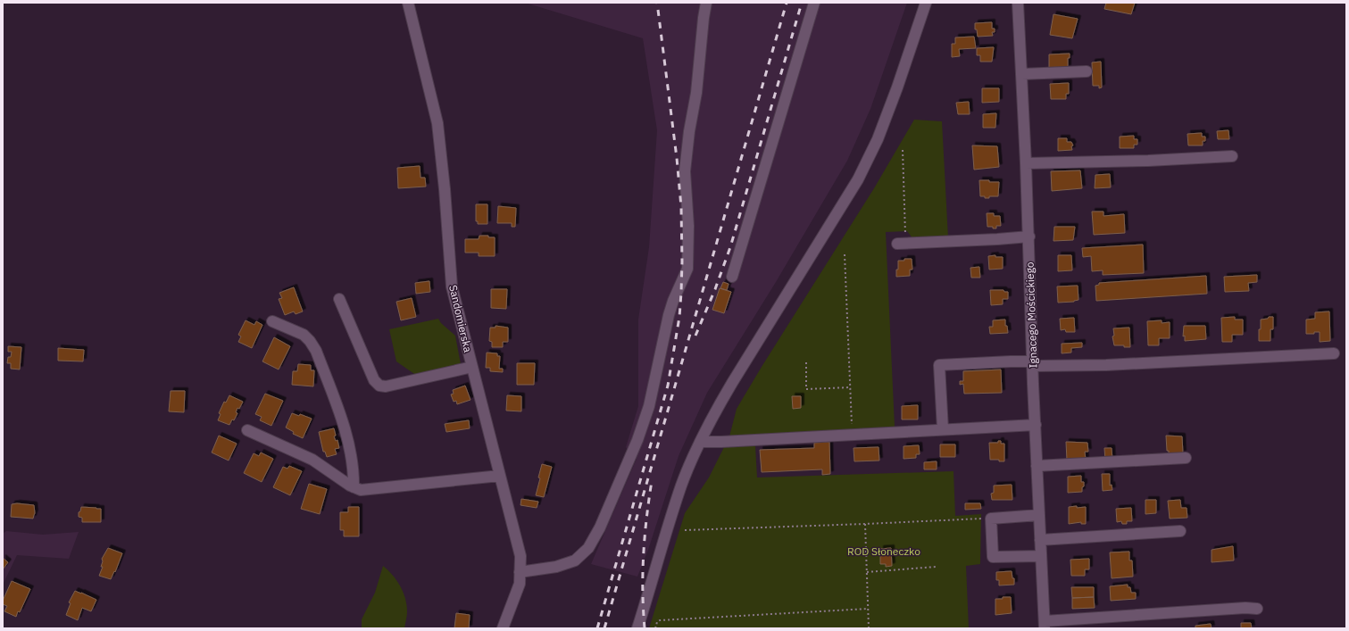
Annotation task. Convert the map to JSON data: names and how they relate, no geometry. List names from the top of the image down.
{
  "streets": {
    "street": ["Ignacego Mościckiego", "Sandomierska"]
  },
  "parks": ["ROD Słoneczko"]
}
